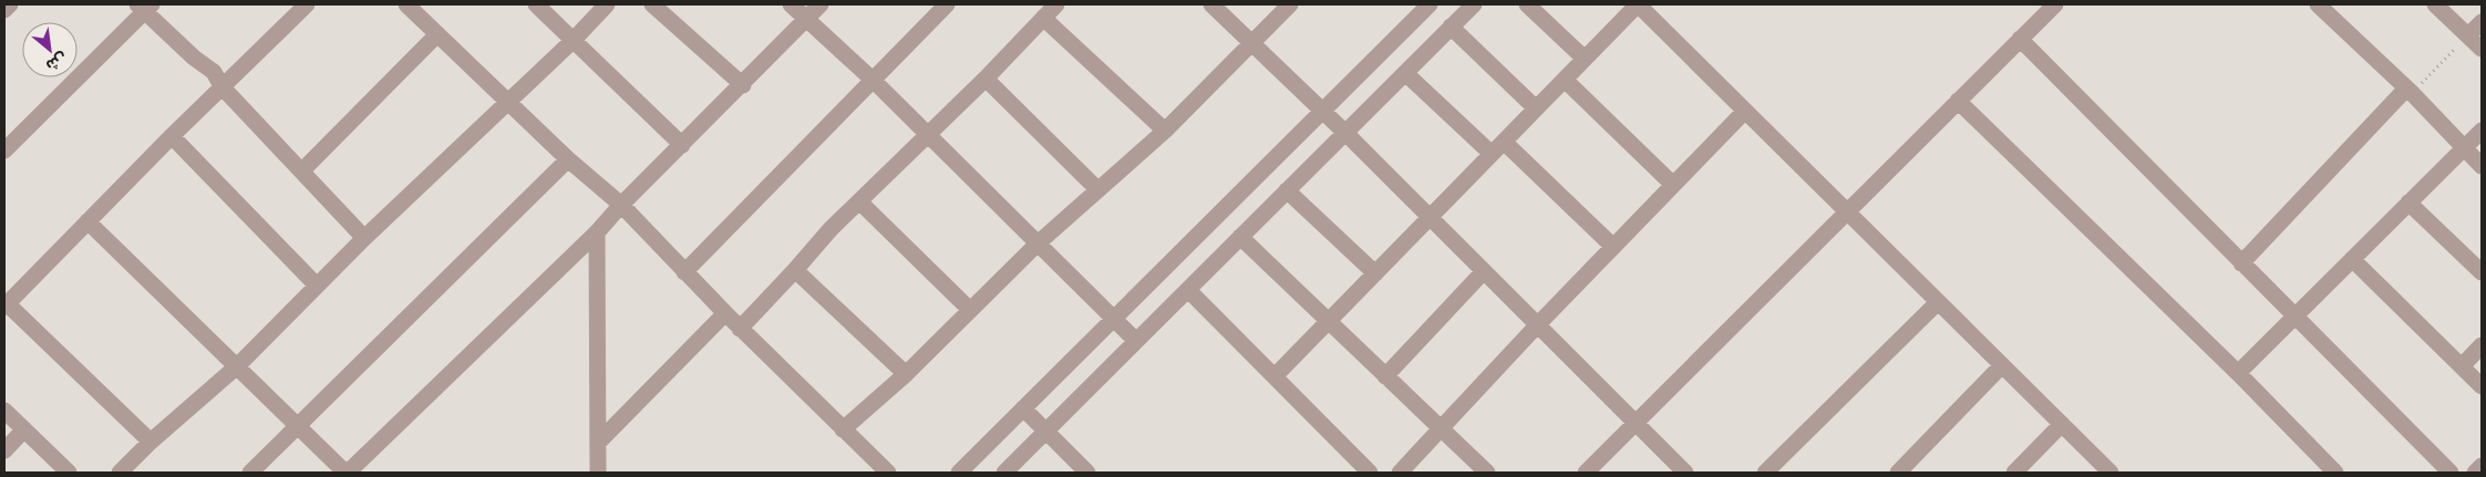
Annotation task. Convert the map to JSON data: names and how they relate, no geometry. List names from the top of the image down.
{
  "north": "bottom right"
}
